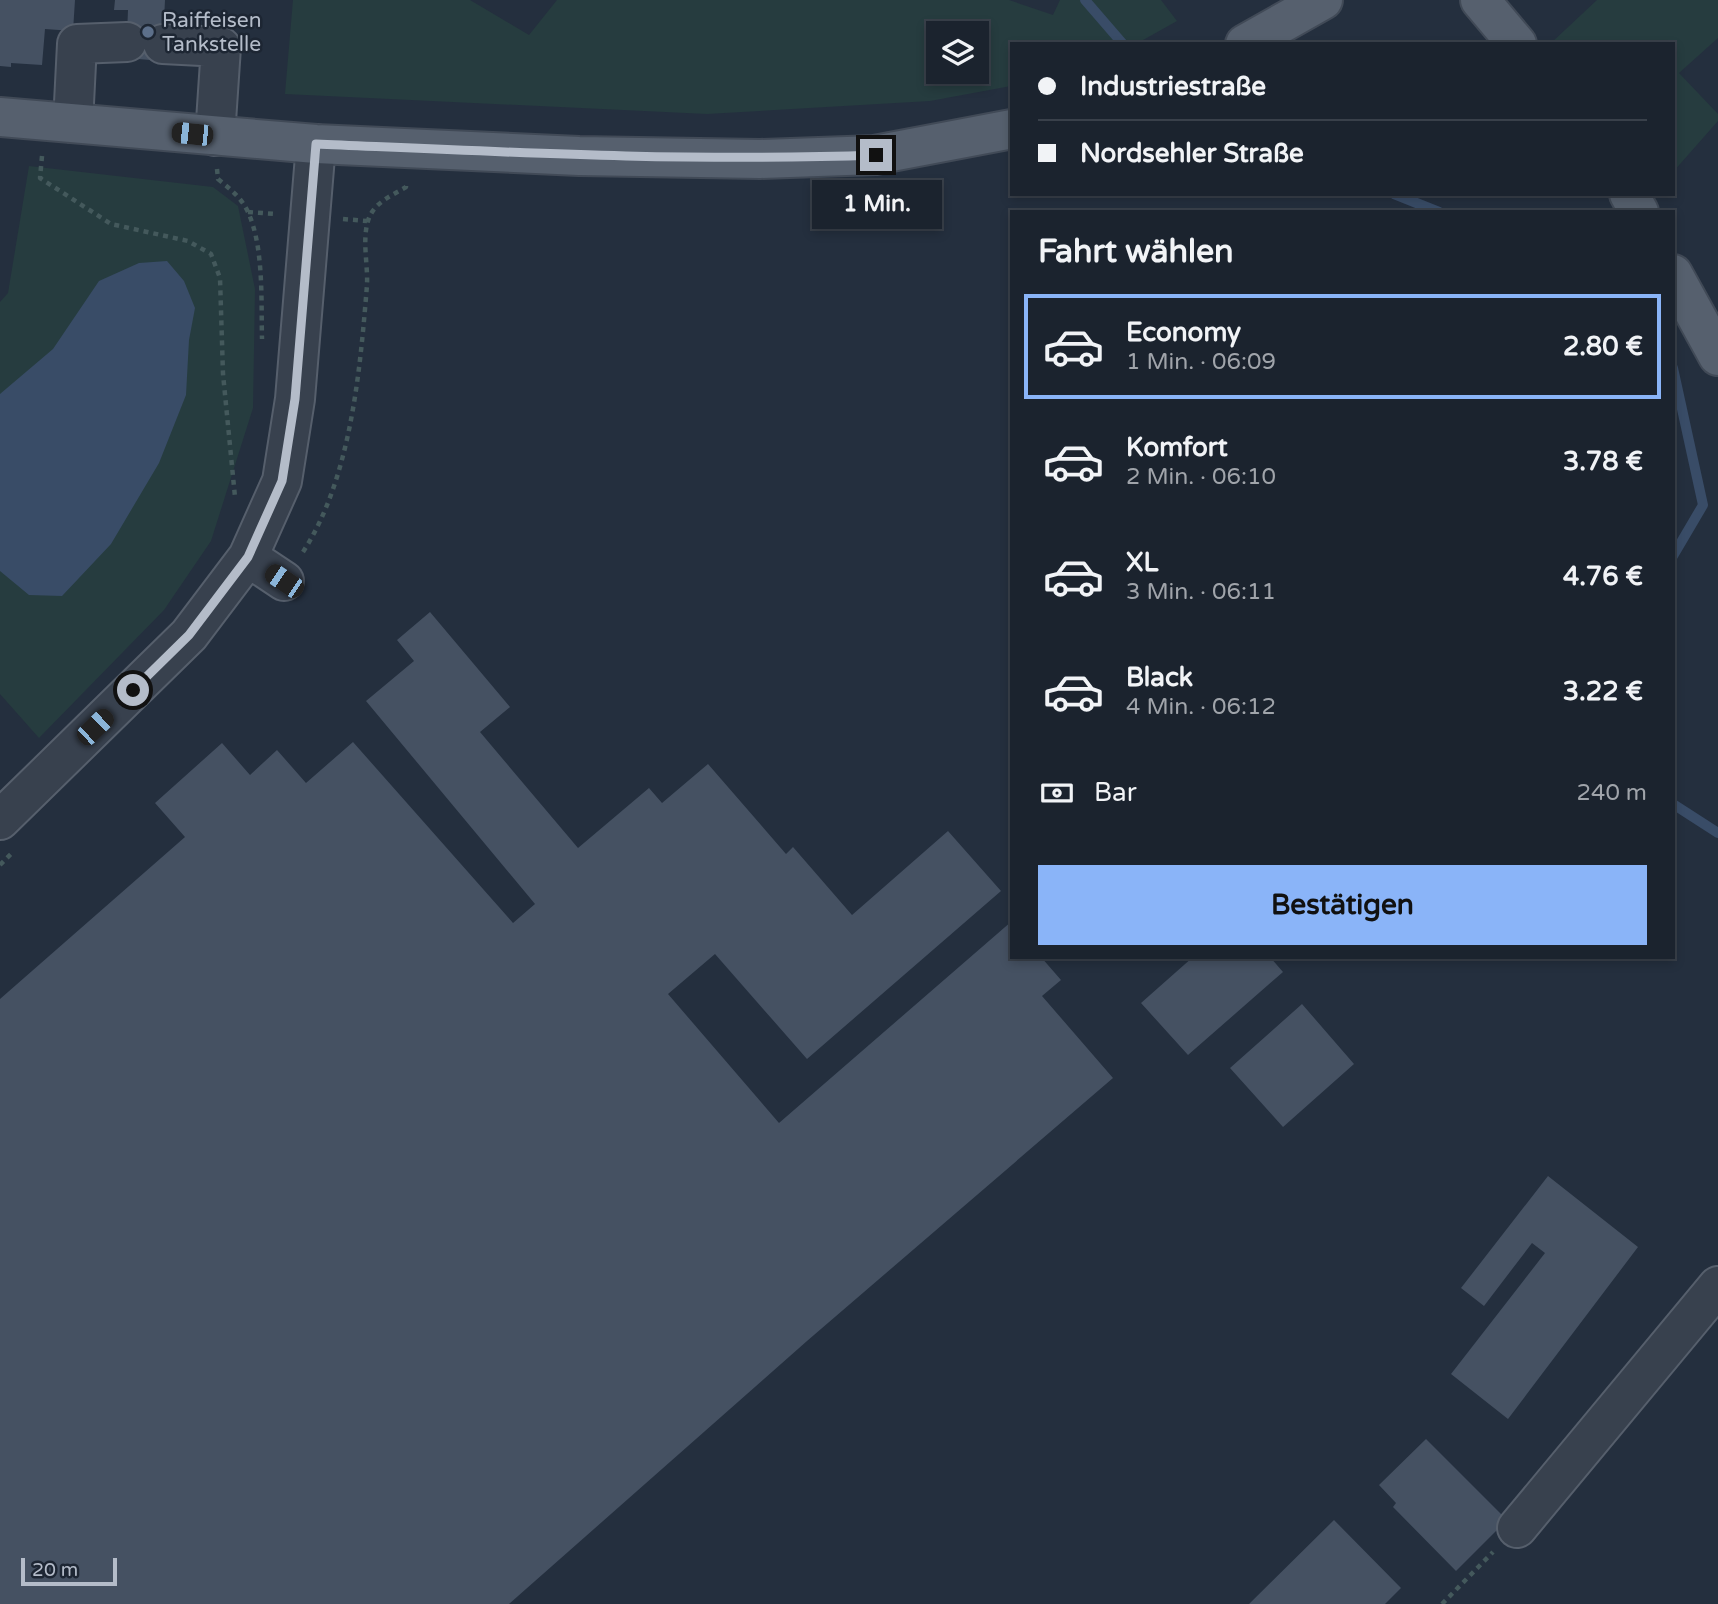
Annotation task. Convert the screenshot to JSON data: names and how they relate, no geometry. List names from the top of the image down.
{
  "places": ["Raiffeisen Tankstelle"],
  "scale_bar": "20 m",
  "page": {
    "banner": ["Industriestraße", "Nordsehler Straße"],
    "bubble": "1 Min.",
    "heading": "Fahrt wählen",
    "list": [
      {
        "name": "Economy",
        "note": "1 Min. · 06:09",
        "value": "2.80 €"
      },
      {
        "name": "Komfort",
        "note": "2 Min. · 06:10",
        "value": "3.78 €"
      },
      {
        "name": "XL",
        "note": "3 Min. · 06:11",
        "value": "4.76 €"
      },
      {
        "name": "Black",
        "note": "4 Min. · 06:12",
        "value": "3.22 €"
      }
    ],
    "pay": ["Bar", "240 m"],
    "buttons": "Bestätigen",
    "scale": "20 m"
  }
}
